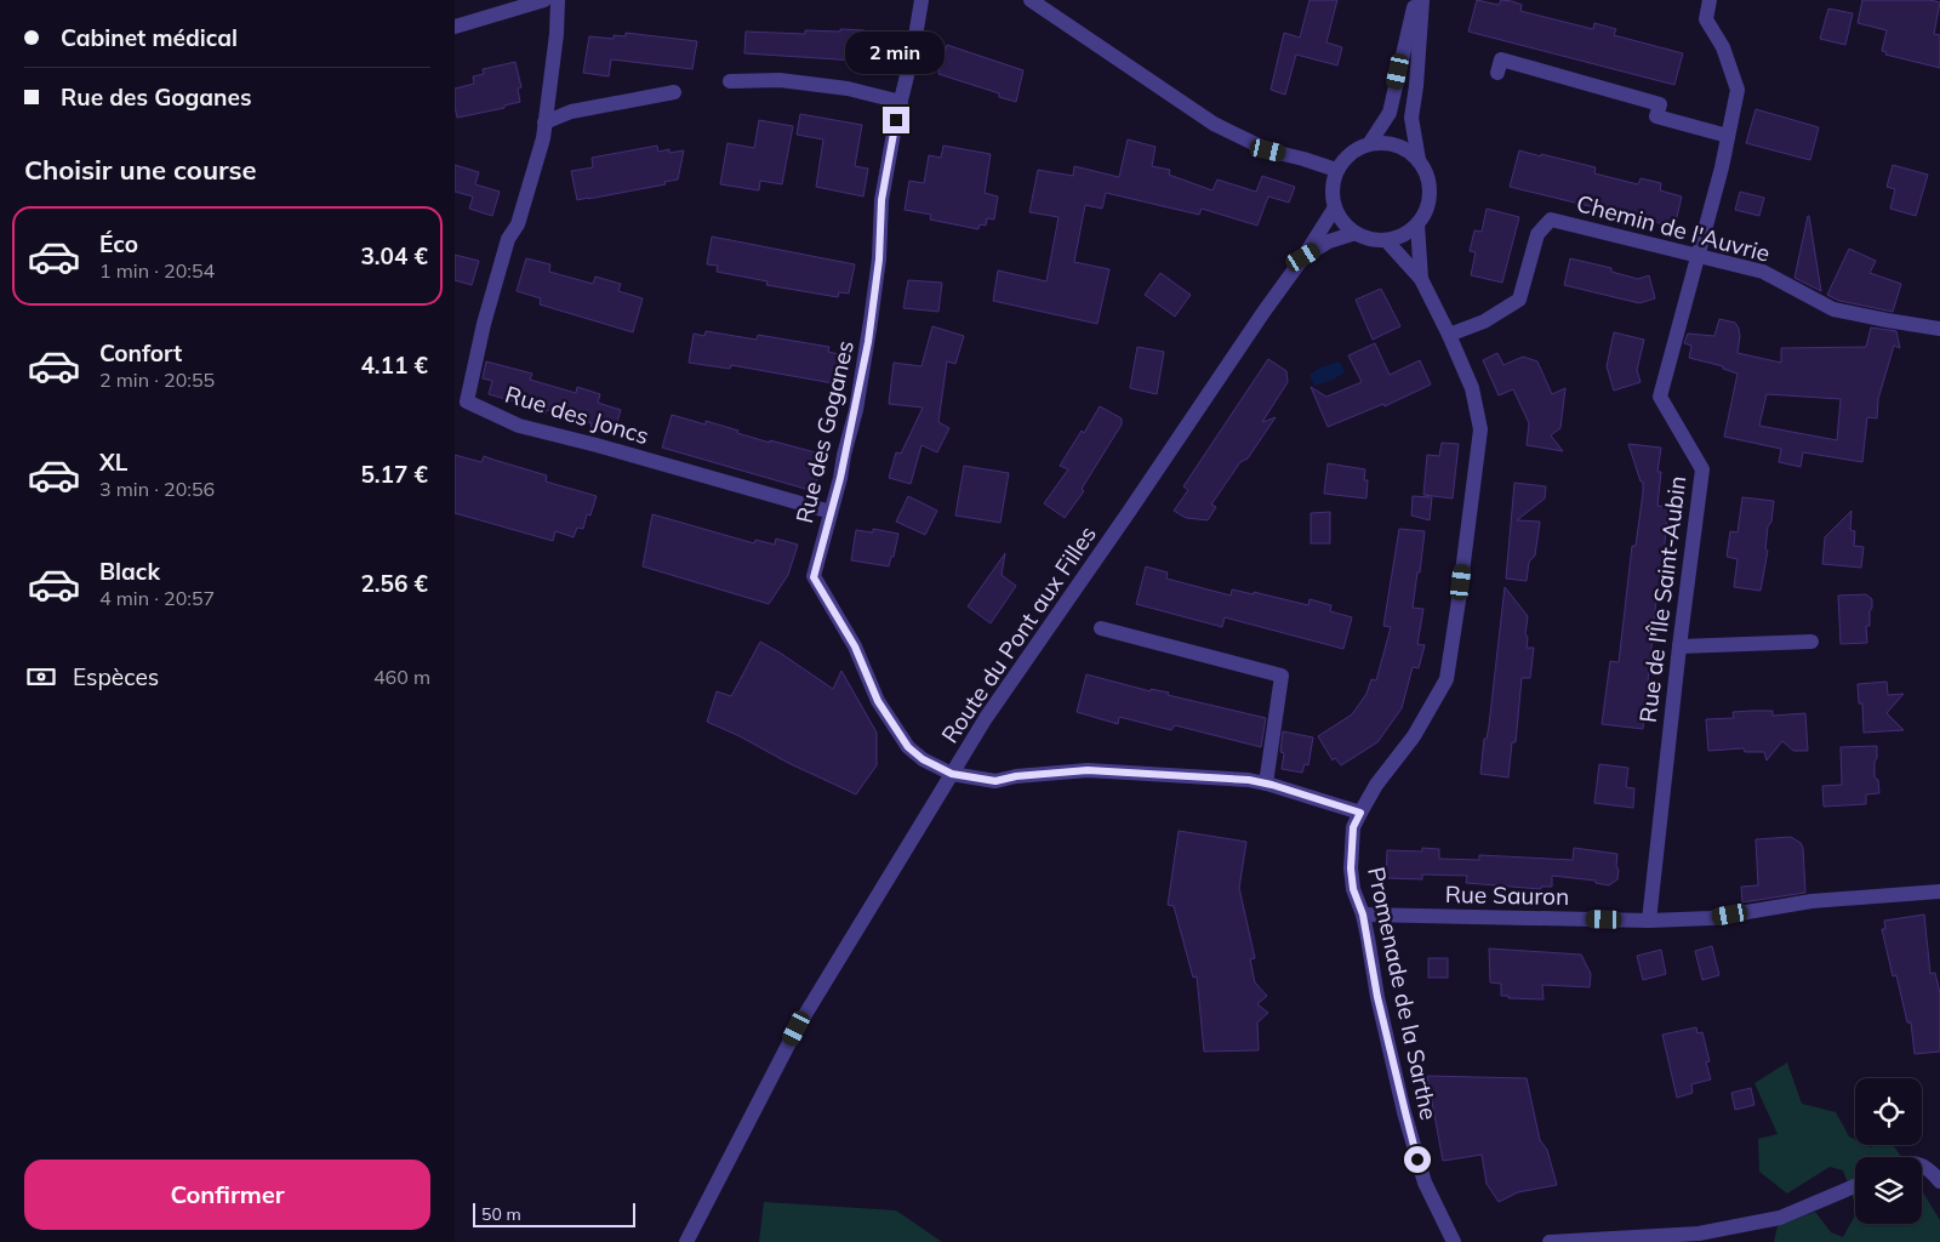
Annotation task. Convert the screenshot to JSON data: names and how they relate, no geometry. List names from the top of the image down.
{
  "streets": {
    "street": [
      "Chemin de l'Auvrie",
      "Rue des Joncs",
      "Rue des Goganes",
      "Rue de l'Île Saint-Aubin",
      "Route du Pont aux Filles",
      "Rue Sauron",
      "Promenade de la Sarthe"
    ]
  },
  "crossings": [
    ["Chemin de l'Auvrie", "Rue de l'Île Saint-Aubin"],
    ["Chemin de l'Auvrie", "Promenade de la Sarthe"],
    ["Rue des Joncs", "Rue des Goganes"],
    ["Rue des Goganes", "Route du Pont aux Filles"],
    ["Rue de l'Île Saint-Aubin", "Rue Sauron"],
    ["Route du Pont aux Filles", "Promenade de la Sarthe"],
    ["Rue Sauron", "Promenade de la Sarthe"]
  ],
  "scale_bar": "50 m",
  "page": {
    "banner": ["Cabinet médical", "Rue des Goganes"],
    "bubble": "2 min",
    "heading": "Choisir une course",
    "list": [
      {
        "name": "Éco",
        "note": "1 min · 20:54",
        "value": "3.04 €"
      },
      {
        "name": "Confort",
        "note": "2 min · 20:55",
        "value": "4.11 €"
      },
      {
        "name": "XL",
        "note": "3 min · 20:56",
        "value": "5.17 €"
      },
      {
        "name": "Black",
        "note": "4 min · 20:57",
        "value": "2.56 €"
      }
    ],
    "pay": ["Espèces", "460 m"],
    "buttons": "Confirmer",
    "scale": "50 m"
  }
}
